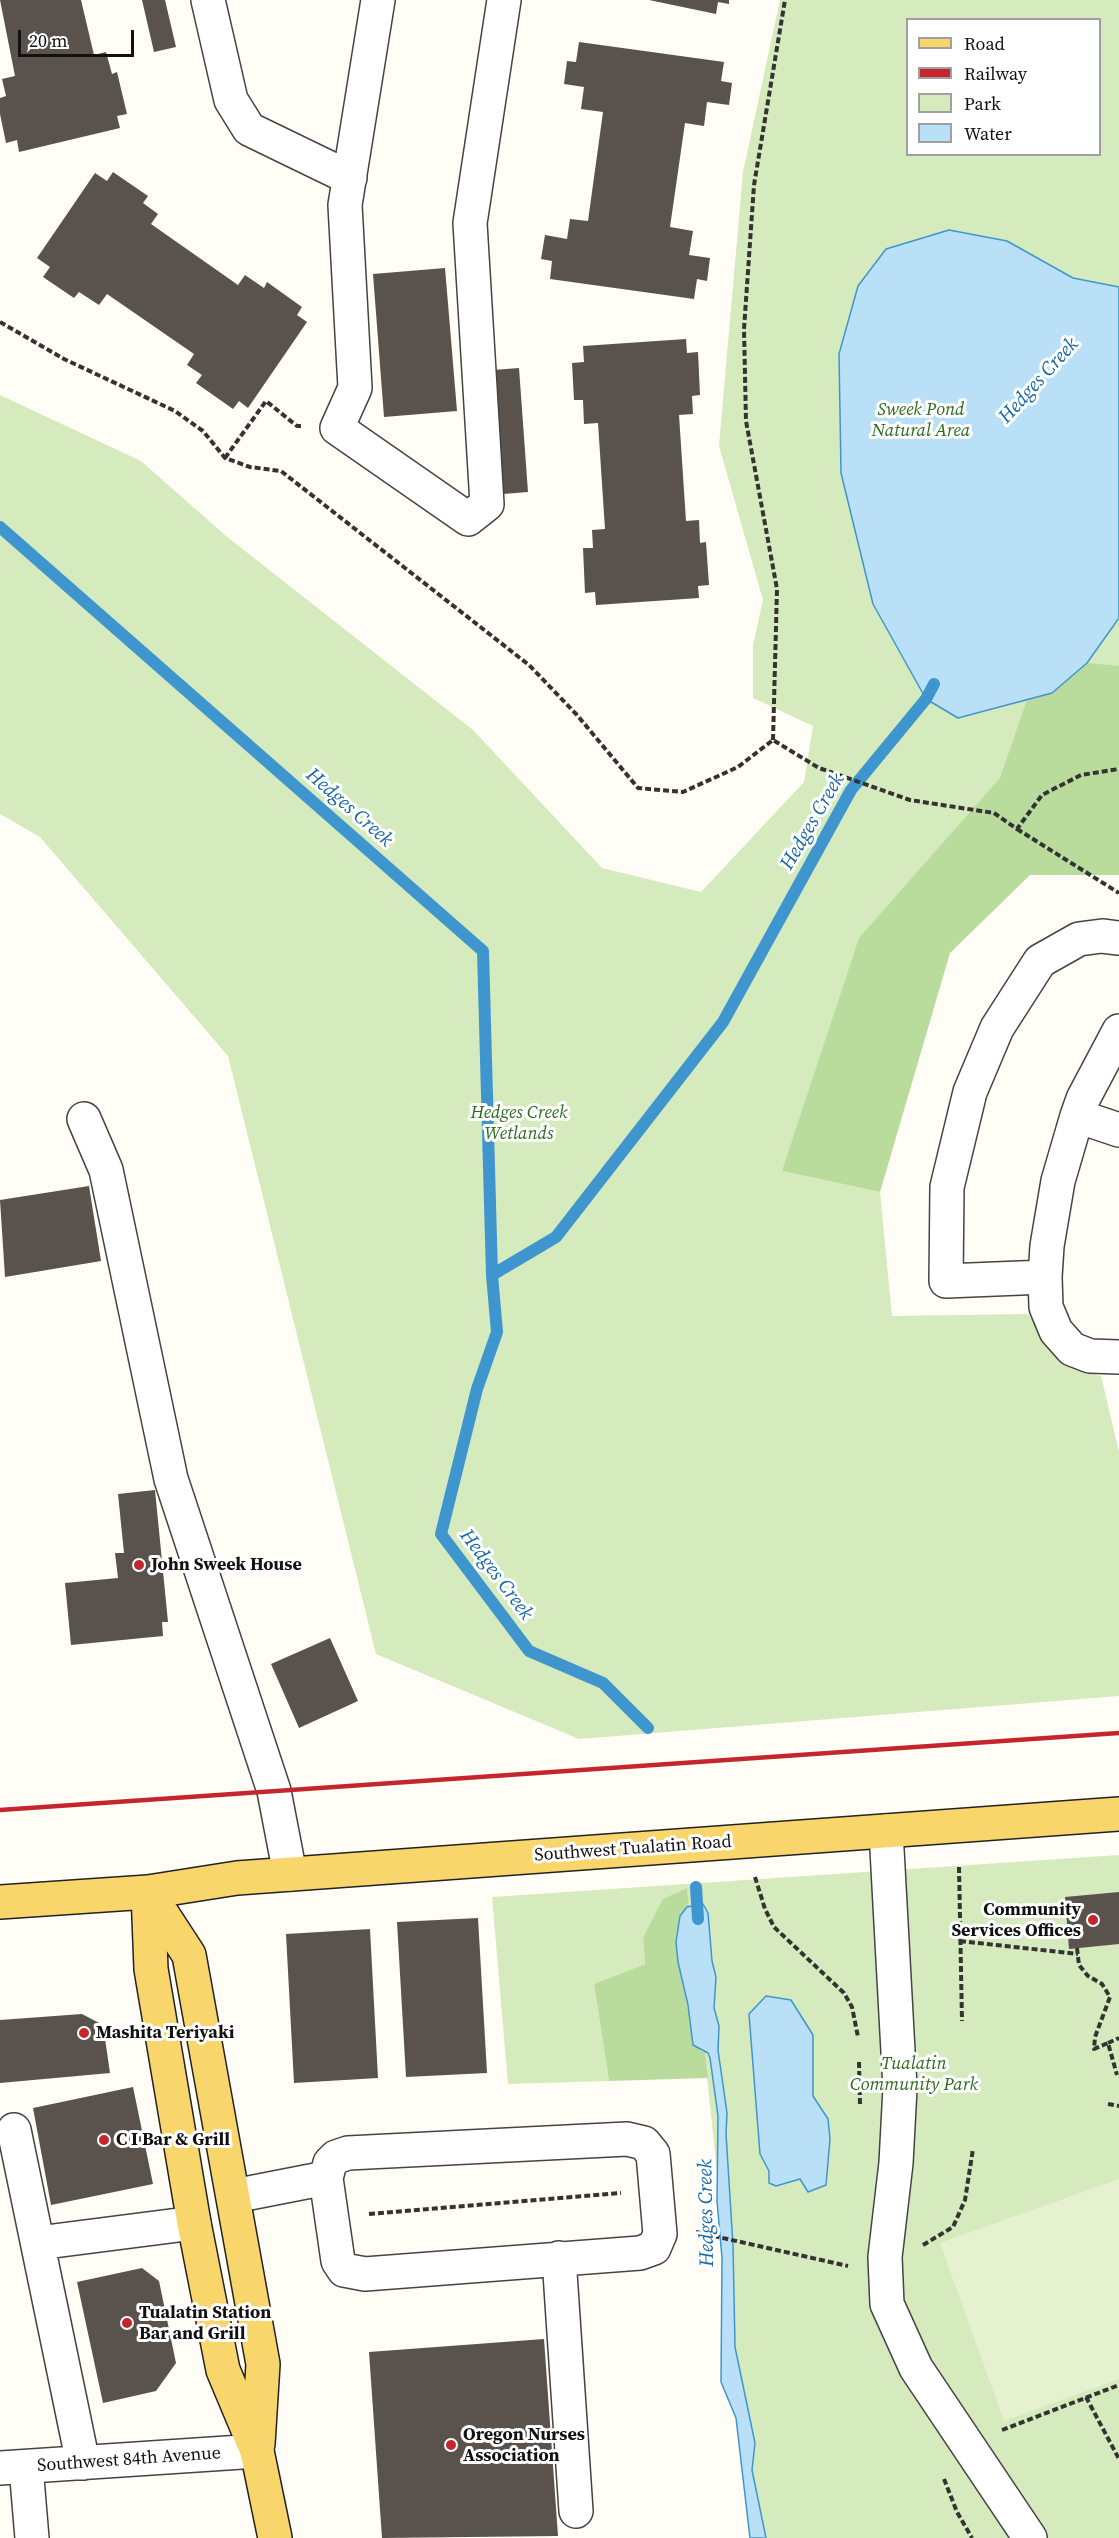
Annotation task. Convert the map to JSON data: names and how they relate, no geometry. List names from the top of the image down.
{
  "streets": {
    "main road": ["Southwest Tualatin Road"],
    "street": ["Southwest 84th Avenue"]
  },
  "water": ["Hedges Creek"],
  "parks": ["Sweek Pond Natural Area", "Hedges Creek Wetlands", "Tualatin Community Park"],
  "places": [
    "John Sweek House",
    "Community Services Offices",
    "Mashita Teriyaki",
    "C I Bar & Grill",
    "Tualatin Station Bar and Grill",
    "Oregon Nurses Association"
  ],
  "legend": [
    "Road",
    "Railway",
    "Park",
    "Water"
  ],
  "scale_bar": "20 m"
}
